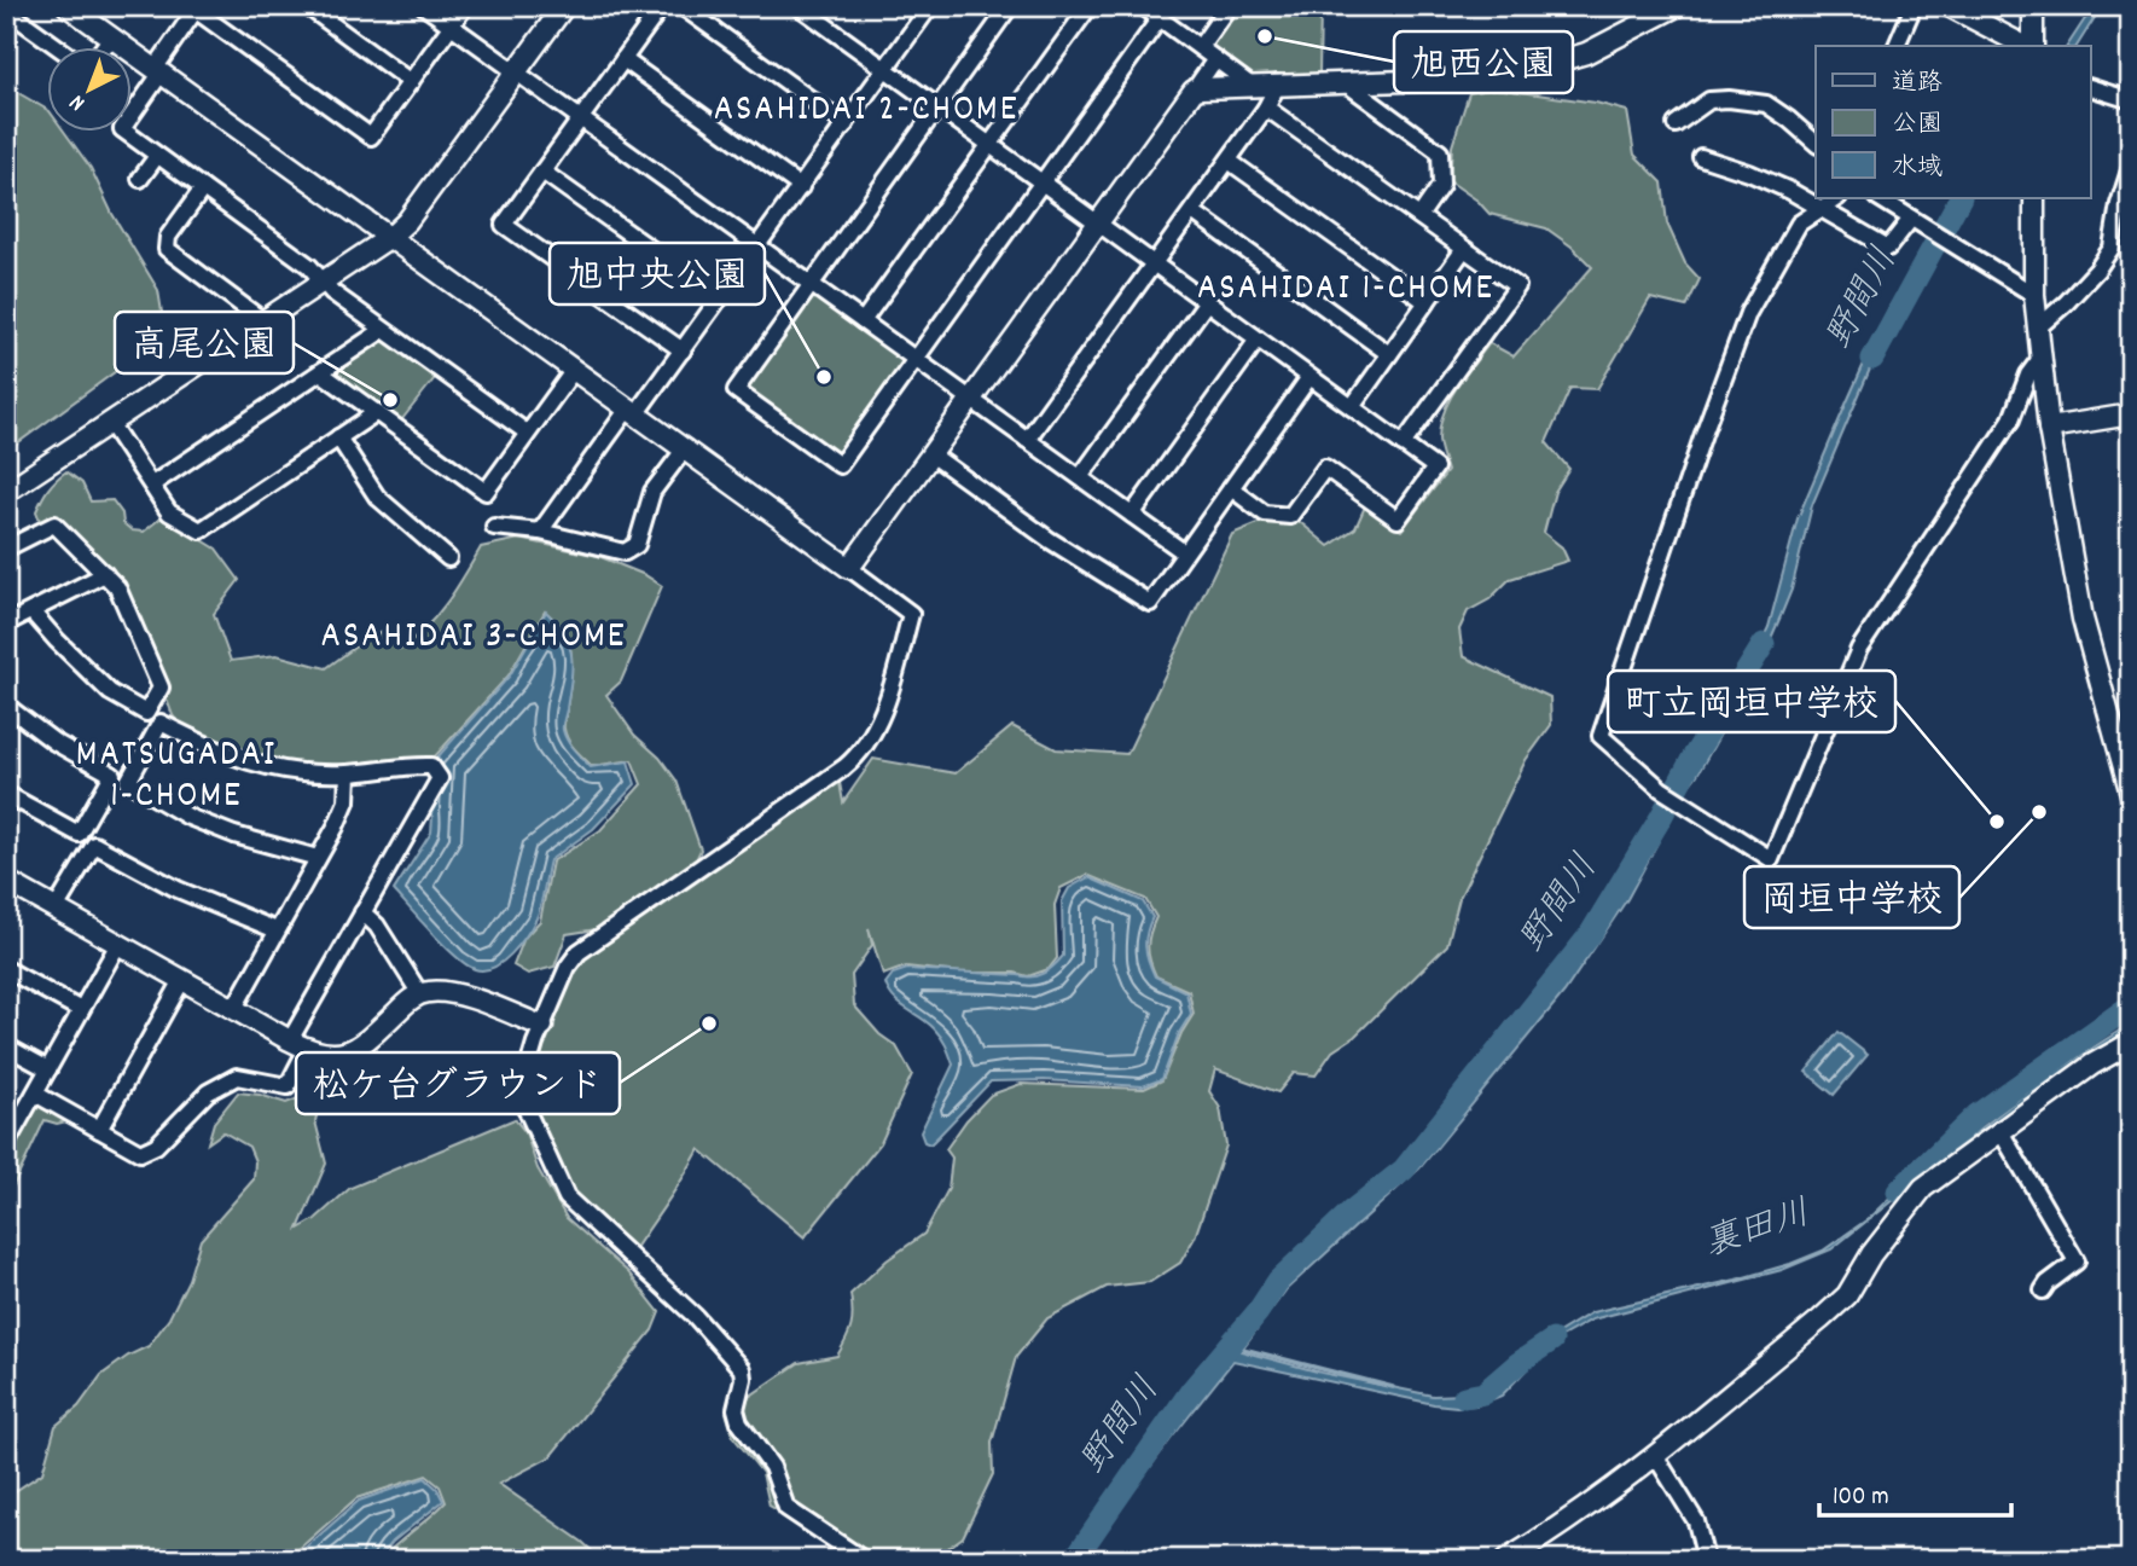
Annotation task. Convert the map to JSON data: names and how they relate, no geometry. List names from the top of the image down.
{
  "districts": [
    "ASAHIDAI 2-CHOME",
    "ASAHIDAI 1-CHOME",
    "ASAHIDAI 3-CHOME",
    "MATSUGADAI 1-CHOME"
  ],
  "water": ["野間川", "裏田川"],
  "places": [
    "旭西公園",
    "旭中央公園",
    "高尾公園",
    "岡垣中学校",
    "町立岡垣中学校",
    "松ケ台グラウンド"
  ],
  "legend": ["道路", "公園", "水域"],
  "scale_bar": "100 m",
  "north": "bottom left"
}
